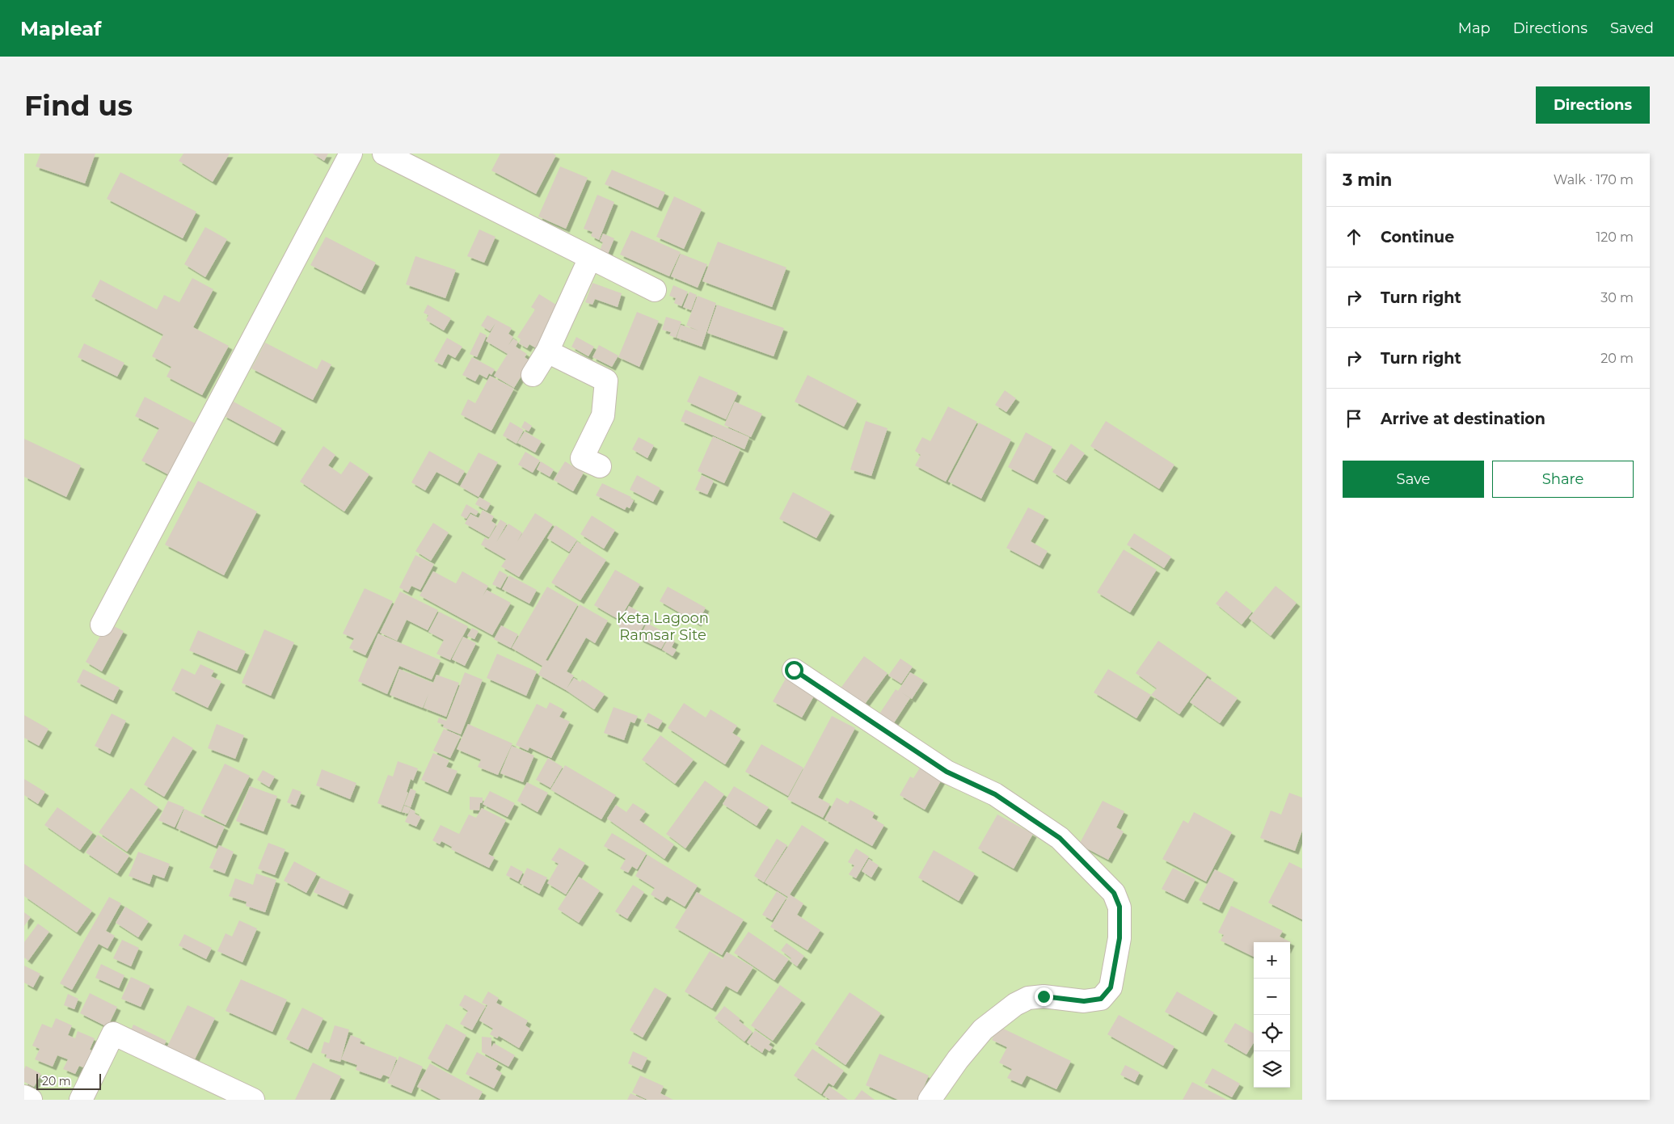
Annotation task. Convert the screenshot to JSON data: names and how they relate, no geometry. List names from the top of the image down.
{
  "parks": ["Keta Lagoon Ramsar Site"],
  "scale_bar": "20 m",
  "page": {
    "header": "Mapleaf",
    "nav": ["Map", "Directions", "Saved"],
    "buttons": [
      "Directions",
      ["Save", "Share"]
    ],
    "title": "Find us",
    "heading": ["3 min", "Walk · 170 m"],
    "list": [
      ["Continue", "120 m"],
      ["Turn right", "30 m"],
      ["Turn right", "20 m"],
      "Arrive at destination"
    ],
    "map_buttons": ["+", "−"],
    "scale": "20 m"
  }
}
